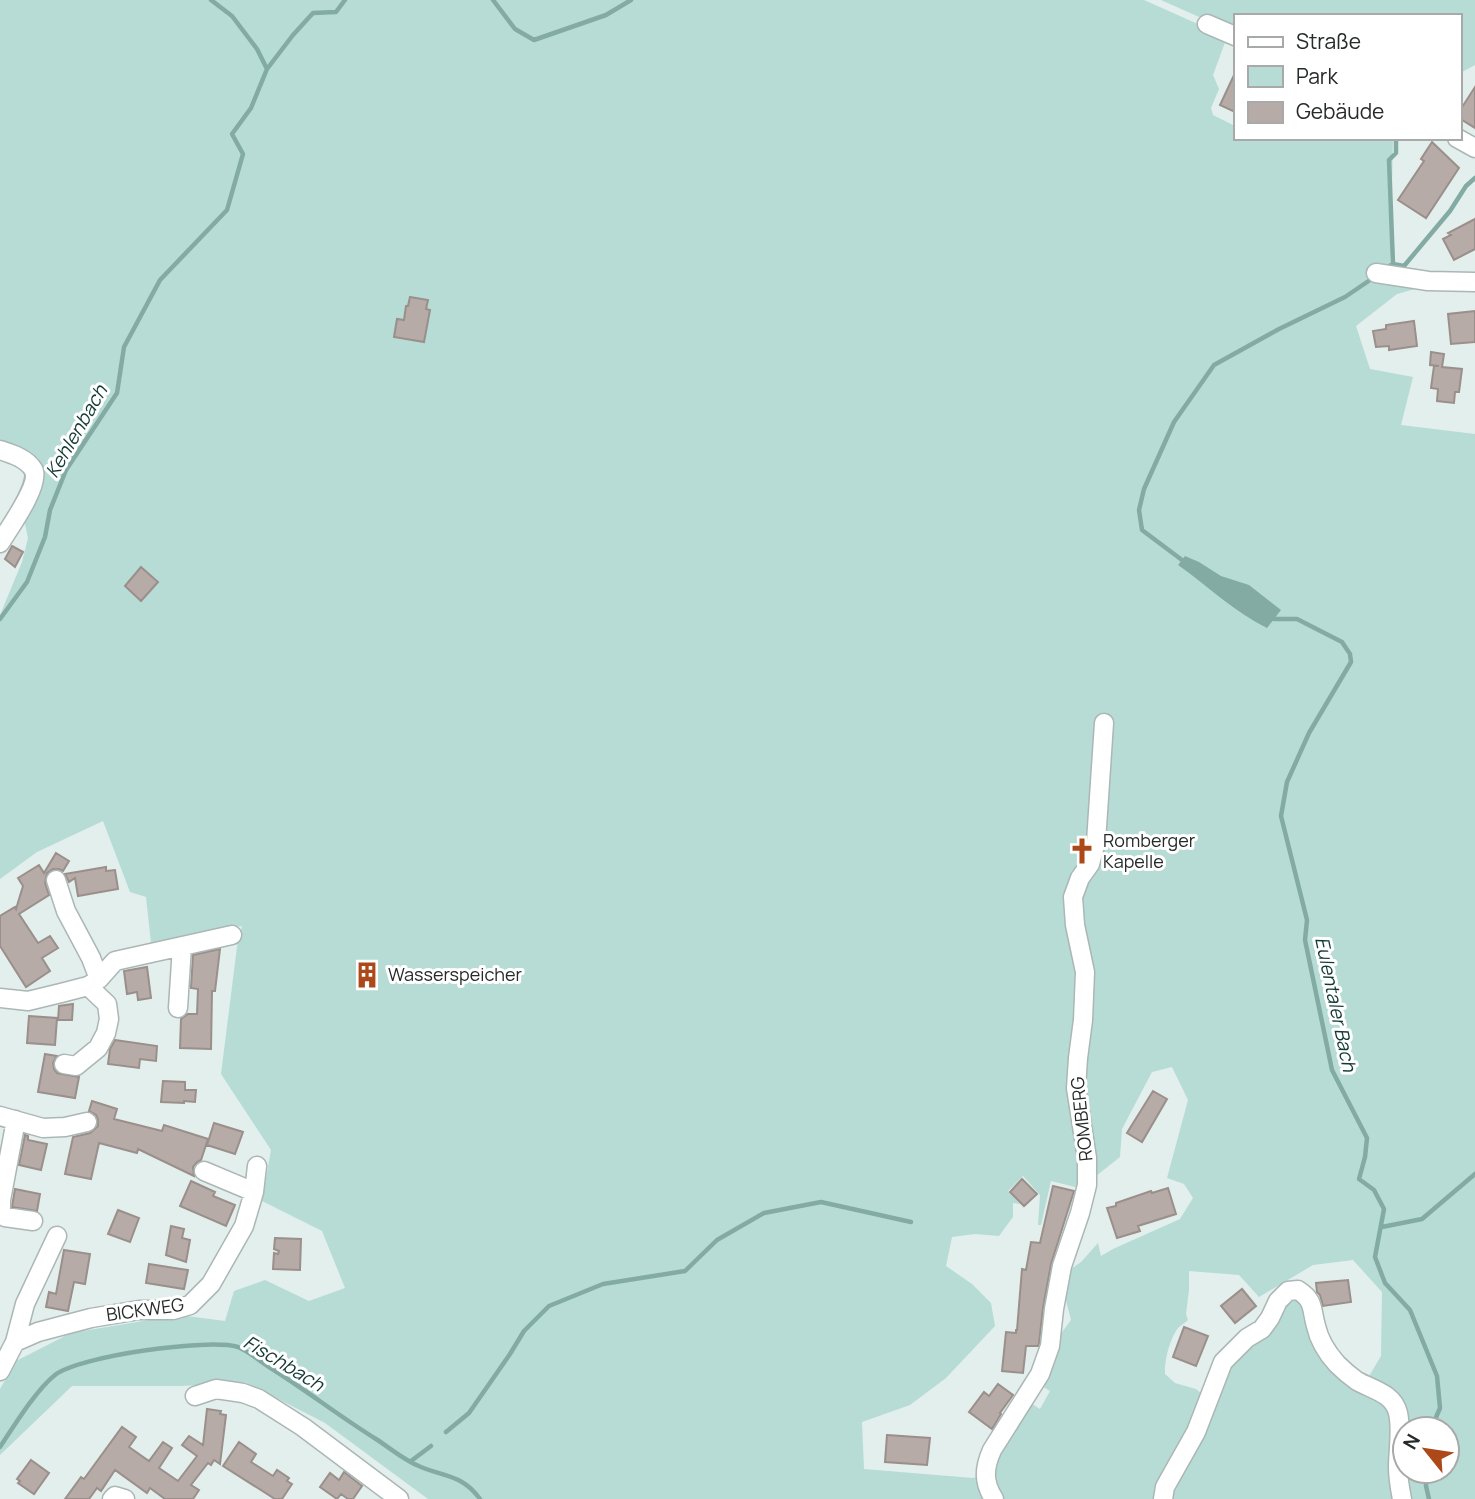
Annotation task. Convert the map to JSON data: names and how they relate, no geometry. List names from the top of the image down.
{
  "streets": {
    "street": ["ROMBERG", "BICKWEG"]
  },
  "water": ["Kehlenbach", "Eulentaler Bach", "Fischbach"],
  "places": {
    "church": ["Romberger Kapelle"],
    "building": ["Wasserspeicher"]
  },
  "legend": ["Straße", "Park", "Gebäude"],
  "north": "top left"
}
